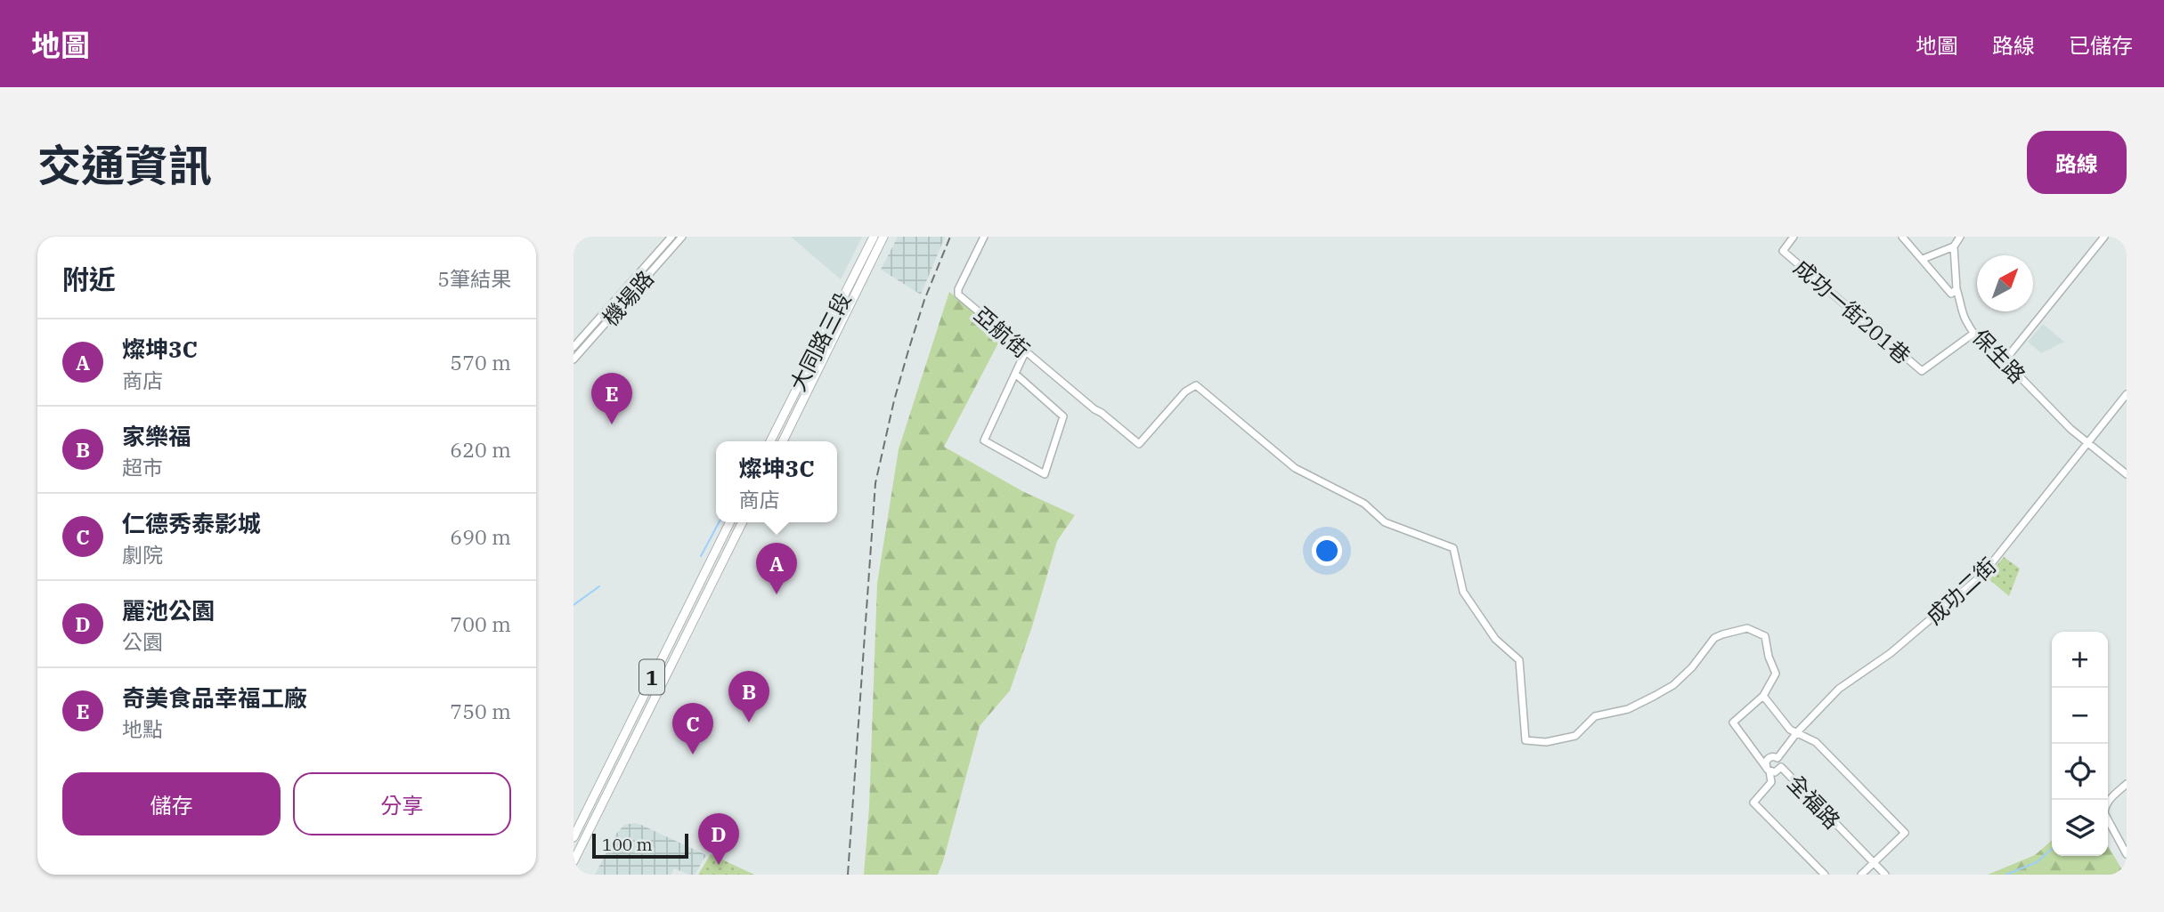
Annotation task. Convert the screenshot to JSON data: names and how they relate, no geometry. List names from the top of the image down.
{
  "streets": {
    "main road": ["大同路三段", "1"],
    "street": [
      "機場路",
      "成功一街201巷",
      "亞航街",
      "保生路",
      "成功二街",
      "全福路"
    ]
  },
  "crossings": [
    ["成功一街201巷", "保生路"],
    ["亞航街", "全福路"],
    ["保生路", "成功二街"],
    ["成功二街", "全福路"]
  ],
  "scale_bar": "100 m",
  "north": "top right",
  "page": {
    "header": "地圖",
    "nav": ["地圖", "路線", "已儲存"],
    "title": "交通資訊",
    "buttons": [
      "路線",
      ["儲存", "分享"]
    ],
    "heading": ["附近", "5筆結果"],
    "list": [
      {
        "mark": "A",
        "name": "燦坤3C",
        "note": "商店",
        "value": "570 m"
      },
      {
        "mark": "B",
        "name": "家樂福",
        "note": "超市",
        "value": "620 m"
      },
      {
        "mark": "C",
        "name": "仁德秀泰影城",
        "note": "劇院",
        "value": "690 m"
      },
      {
        "mark": "D",
        "name": "麗池公園",
        "note": "公園",
        "value": "700 m"
      },
      {
        "mark": "E",
        "name": "奇美食品幸福工廠",
        "note": "地點",
        "value": "750 m"
      }
    ],
    "pins": [
      "E",
      "A",
      "B",
      "C",
      "D"
    ],
    "popup": ["燦坤3C", "商店"],
    "map_buttons": ["+", "−"],
    "scale": "100 m"
  }
}
